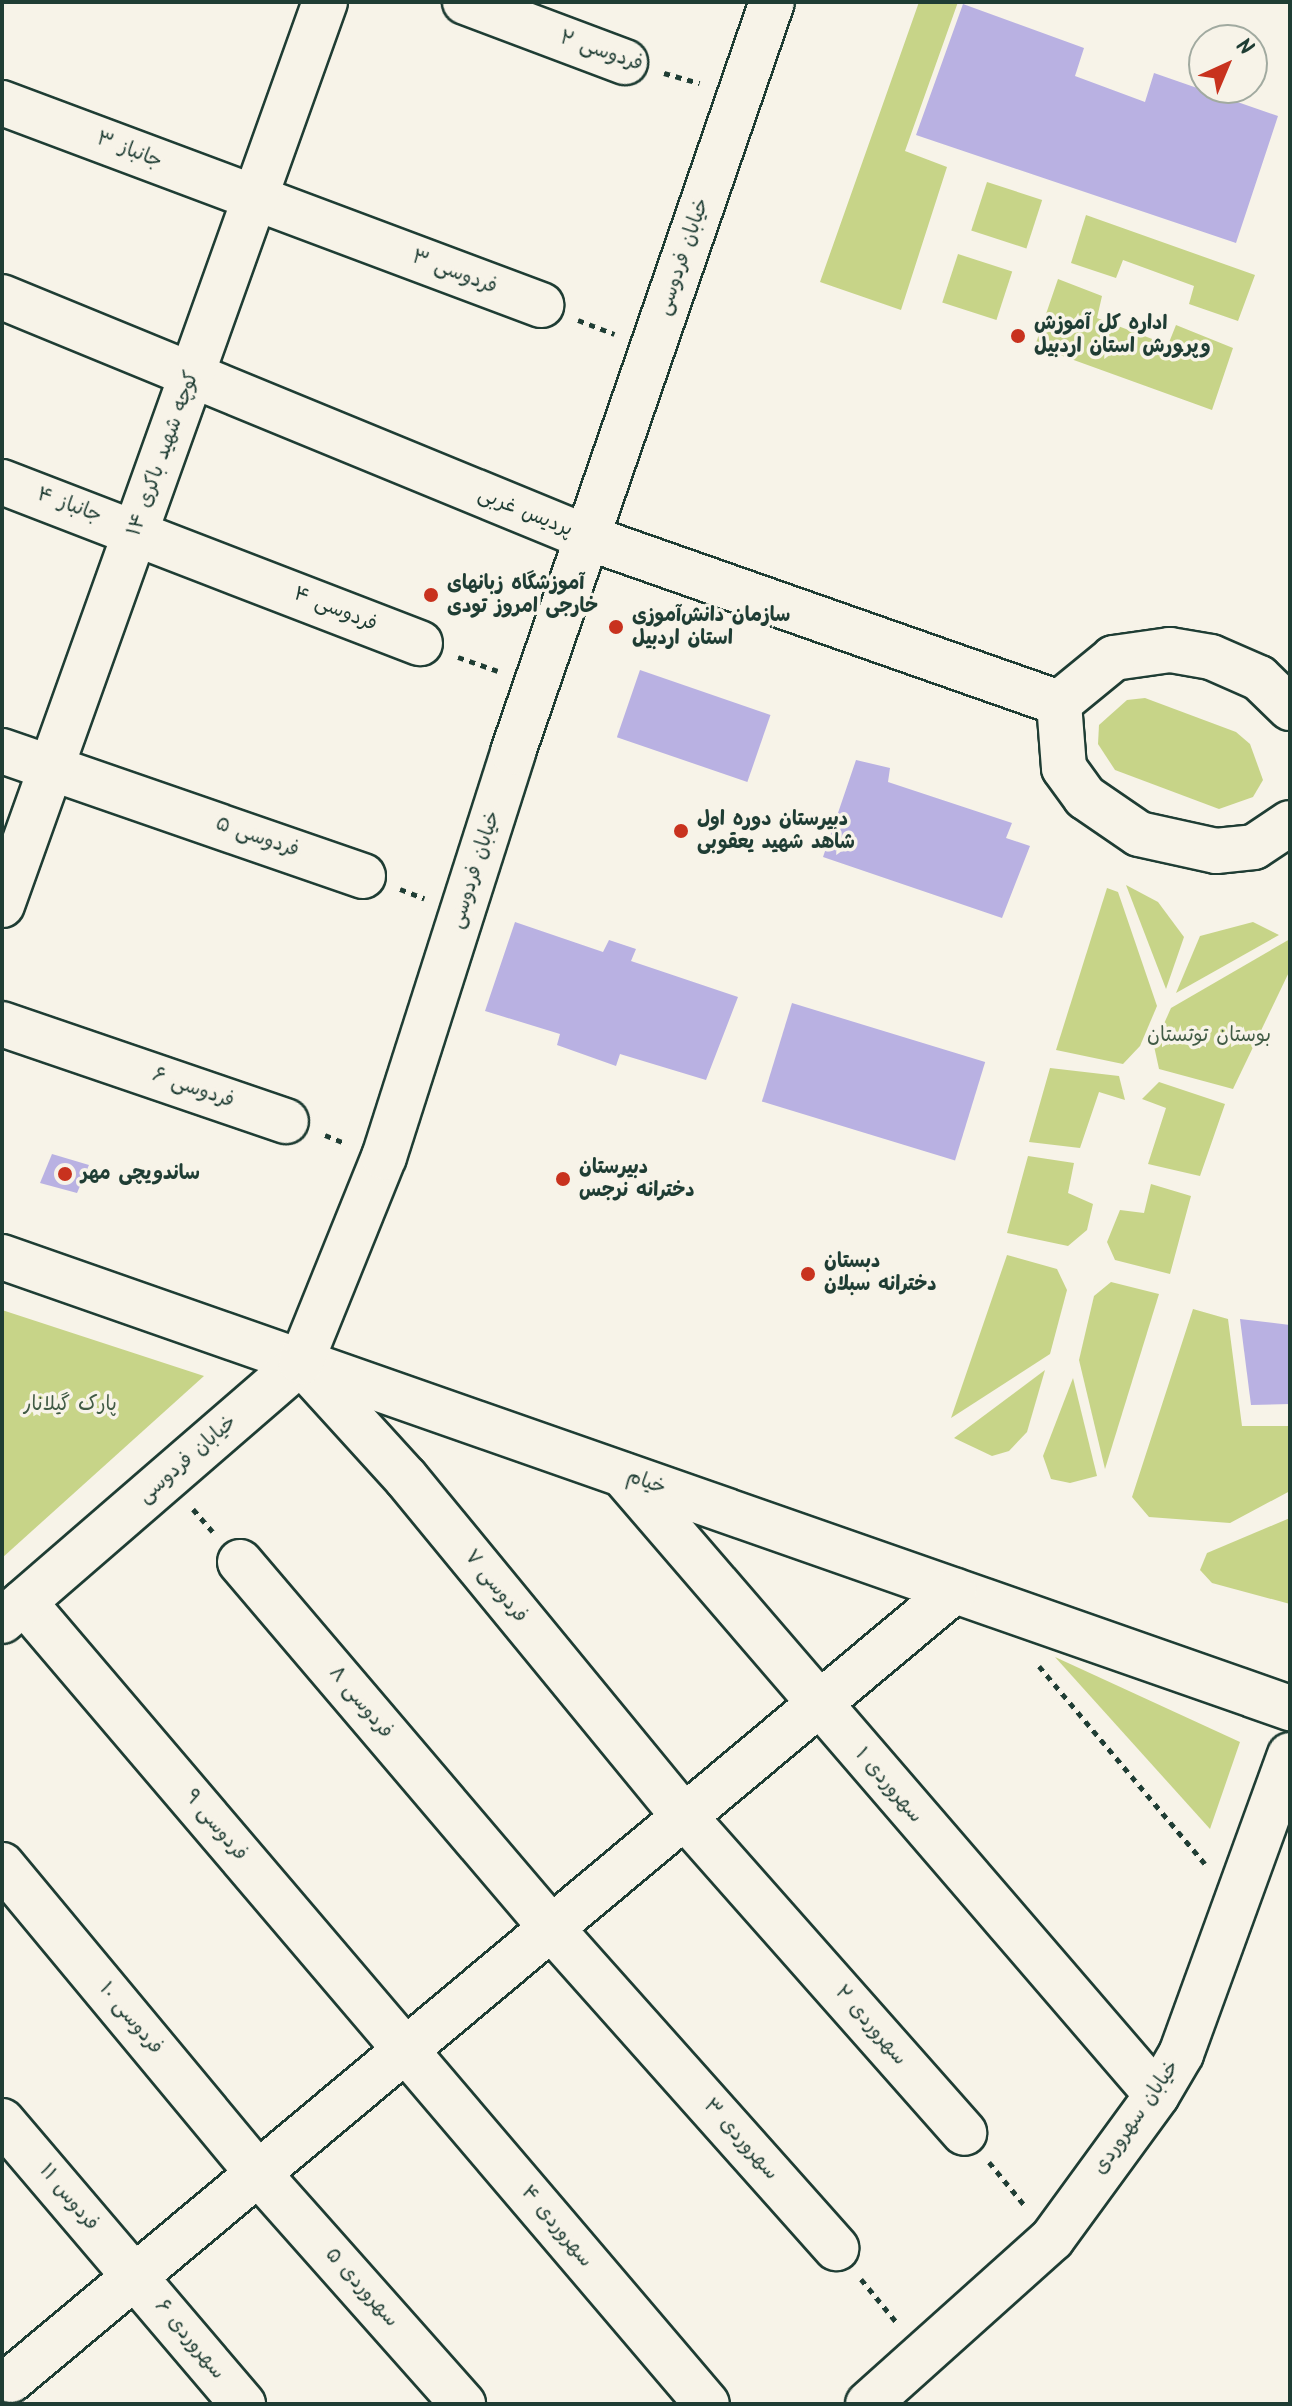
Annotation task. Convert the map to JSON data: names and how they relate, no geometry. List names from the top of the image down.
{
  "streets": {
    "street": [
      "فردوسی ۲",
      "جانباز ۳",
      "خیابان فردوسی",
      "فردوسی ۳",
      "کوچه شهید باکری ۱۴",
      "جانباز ۴",
      "پردیس غربی",
      "فردوسی ۴",
      "فردوسی ۵",
      "فردوسی ۶",
      "خیام",
      "فردوسی ۷",
      "فردوسی ۸",
      "سهروردی ۱",
      "فردوسی ۹",
      "فردوسی ۱۰",
      "سهروردی ۲",
      "خیابان سهروردی",
      "سهروردی ۳",
      "فردوس ۱۱",
      "سهروردی ۴",
      "سهروردی ۵",
      "سهروردی ۶"
    ]
  },
  "crossings": [
    ["فردوسی ۲", "خیابان فردوسی"],
    ["جانباز ۳", "فردوسی ۳"],
    ["جانباز ۳", "کوچه شهید باکری ۱۴"],
    ["خیابان فردوسی", "پردیس غربی"],
    ["خیابان فردوسی", "خیام"],
    ["خیابان فردوسی", "فردوسی ۷"],
    ["خیابان فردوسی", "فردوسی ۹"],
    ["فردوسی ۳", "کوچه شهید باکری ۱۴"],
    ["کوچه شهید باکری ۱۴", "جانباز ۴"],
    ["کوچه شهید باکری ۱۴", "پردیس غربی"],
    ["کوچه شهید باکری ۱۴", "فردوسی ۴"],
    ["کوچه شهید باکری ۱۴", "فردوسی ۵"],
    ["جانباز ۴", "فردوسی ۴"],
    ["خیام", "فردوسی ۷"],
    ["خیام", "سهروردی ۱"],
    ["فردوسی ۷", "سهروردی ۲"],
    ["فردوسی ۸", "سهروردی ۳"],
    ["سهروردی ۱", "خیابان سهروردی"],
    ["فردوسی ۹", "سهروردی ۴"],
    ["فردوسی ۱۰", "سهروردی ۵"],
    ["فردوس ۱۱", "سهروردی ۶"]
  ],
  "parks": ["بوستان توتستان", "پارک گیلانار"],
  "places": [
    "اداره کل آموزش وپرورش استان اردبیل",
    "آموزشگاه زبانهای خارجی امروز تودی",
    "سازمان دانش‌آموزی استان اردبیل",
    "دبیرستان دوره اول شاهد شهید یعقوبی",
    "ساندویچی مهر",
    "دبیرستان دخترانه نرجس",
    "دبستان دخترانه سبلان"
  ],
  "north": "top right"
}
